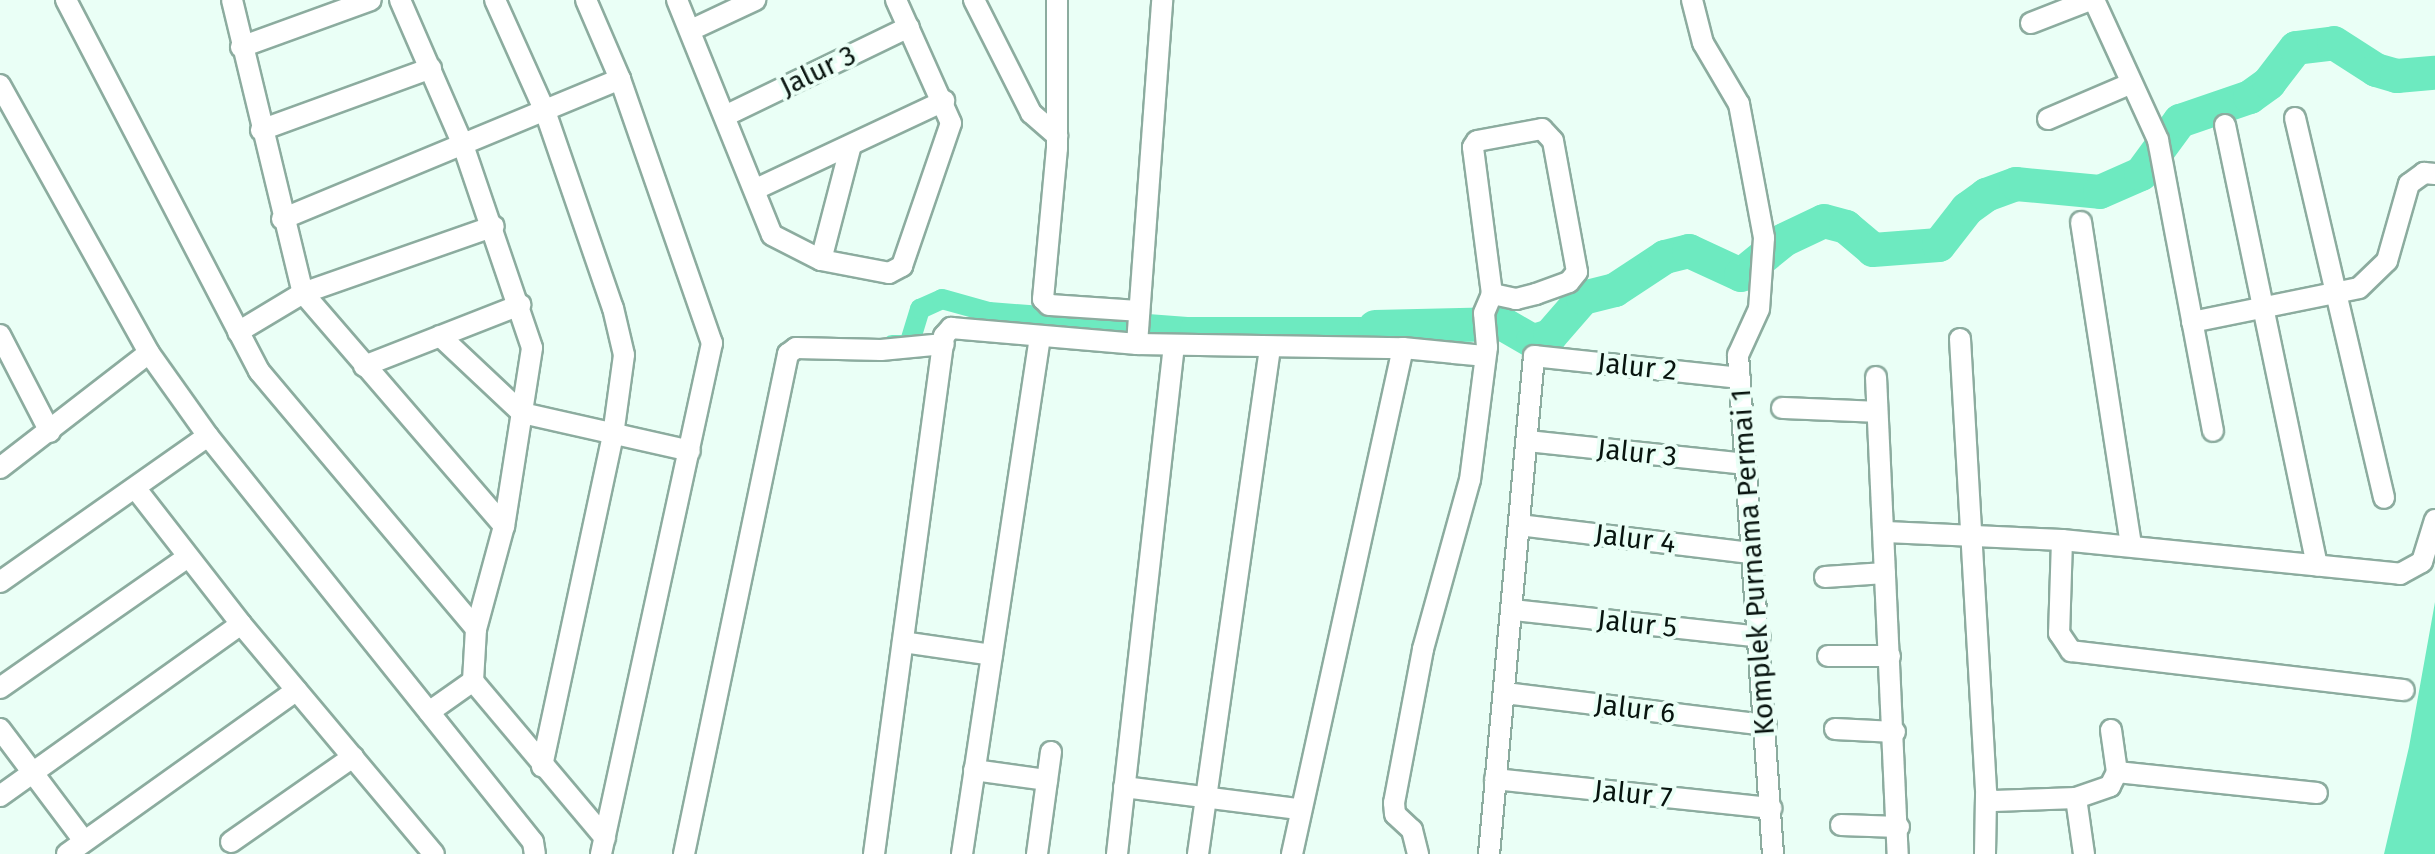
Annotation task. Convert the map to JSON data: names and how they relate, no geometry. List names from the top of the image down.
{
  "streets": {
    "street": [
      "Jalur 3",
      "Jalur 2",
      "Jalur 4",
      "Komplek Purnama Permai 1",
      "Jalur 5",
      "Jalur 6",
      "Jalur 7"
    ]
  },
  "crossings": [
    ["Jalur 3", "Jalur 2"],
    ["Jalur 3", "Komplek Purnama Permai 1"],
    ["Jalur 2", "Komplek Purnama Permai 1"],
    ["Jalur 4", "Komplek Purnama Permai 1"],
    ["Komplek Purnama Permai 1", "Jalur 5"],
    ["Komplek Purnama Permai 1", "Jalur 6"],
    ["Komplek Purnama Permai 1", "Jalur 7"]
  ]
}
